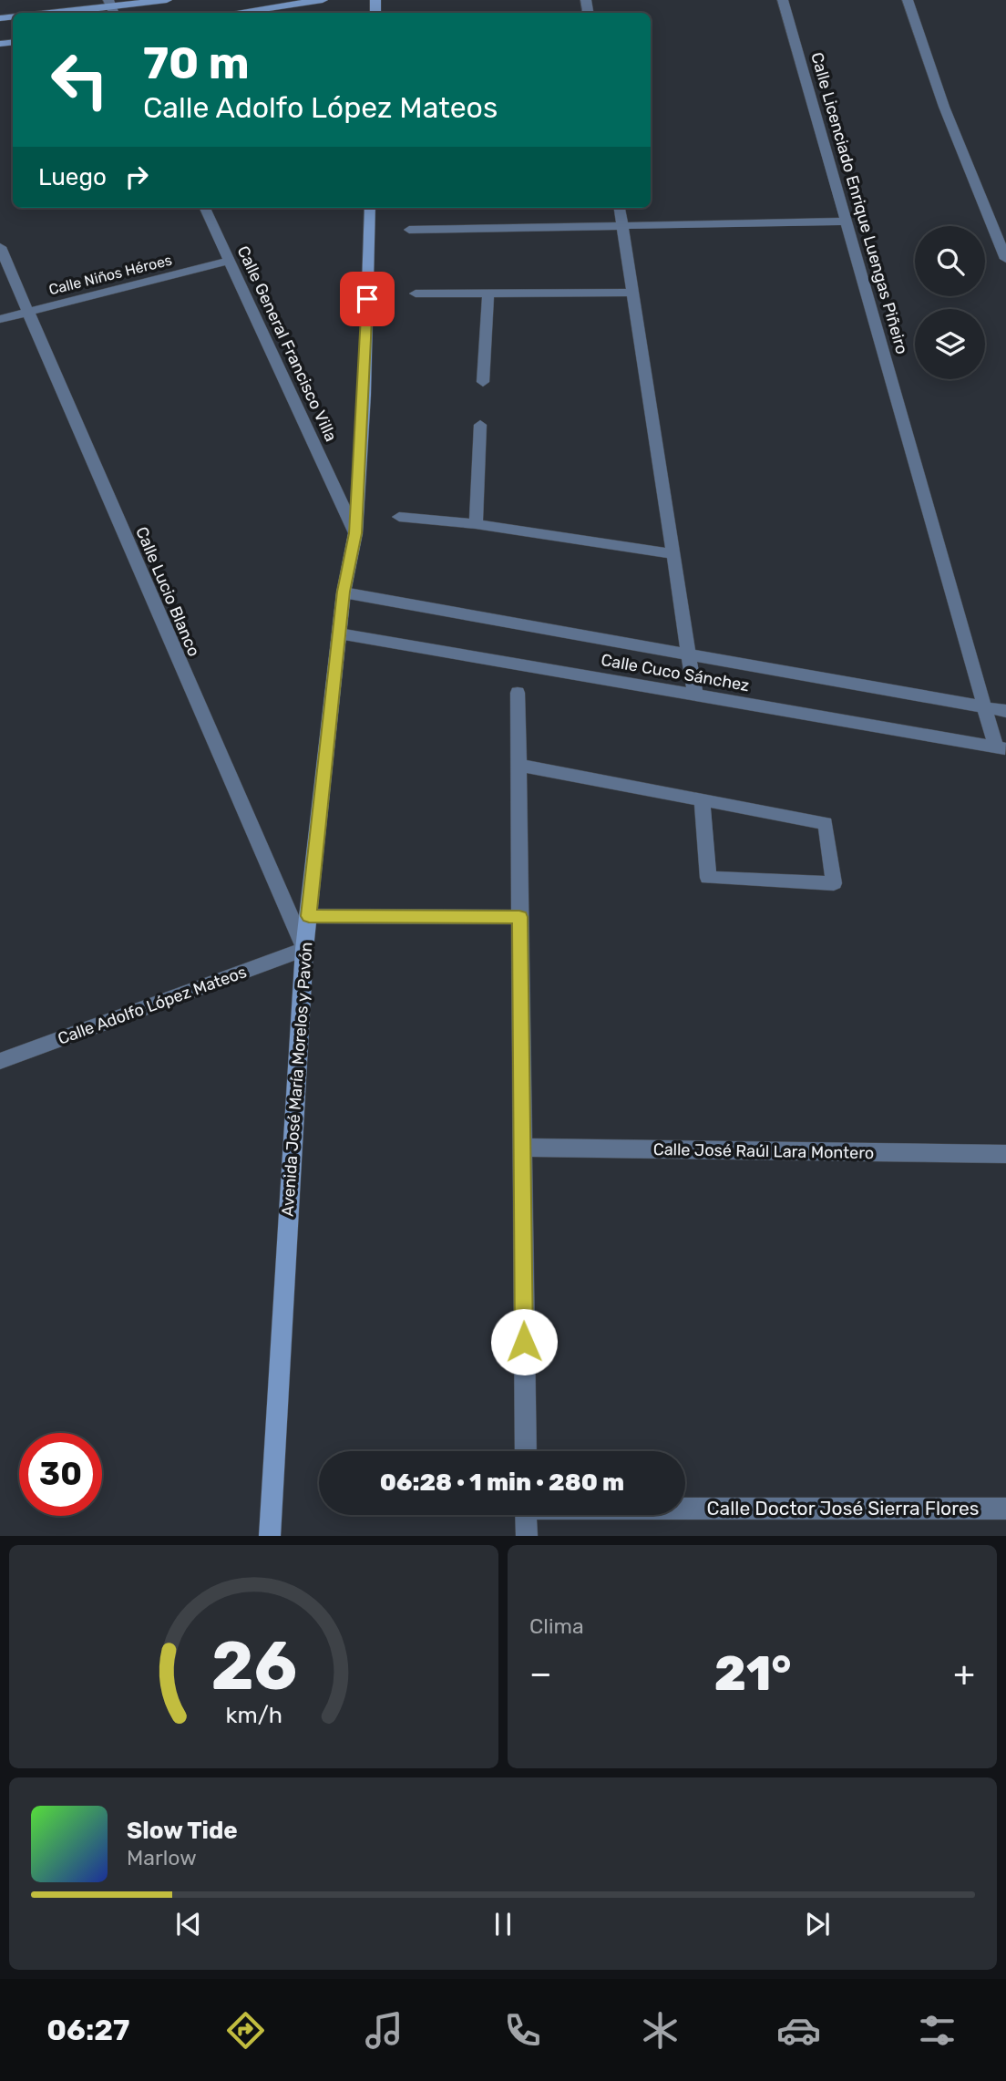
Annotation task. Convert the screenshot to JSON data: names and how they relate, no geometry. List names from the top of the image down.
{
  "streets": {
    "street": [
      "Calle Licenciado Enrique Luengas Piñeiro",
      "Calle Niños Héroes",
      "Calle General Francisco Villa",
      "Calle Lucio Blanco",
      "Calle Cuco Sánchez",
      "Calle Adolfo López Mateos",
      "Avenida José María Morelos y Pavón",
      "Calle José Raúl Lara Montero",
      "Calle Doctor José Sierra Flores"
    ]
  },
  "crossings": [
    ["Calle Licenciado Enrique Luengas Piñeiro", "Calle Cuco Sánchez"],
    ["Calle Niños Héroes", "Calle General Francisco Villa"],
    ["Calle Niños Héroes", "Calle Lucio Blanco"],
    ["Calle General Francisco Villa", "Avenida José María Morelos y Pavón"],
    ["Calle Lucio Blanco", "Calle Adolfo López Mateos"],
    ["Calle Lucio Blanco", "Avenida José María Morelos y Pavón"],
    ["Calle Cuco Sánchez", "Avenida José María Morelos y Pavón"],
    ["Calle Adolfo López Mateos", "Avenida José María Morelos y Pavón"]
  ],
  "page": {
    "turn": ["70 m", "Calle Adolfo López Mateos"],
    "then": "Luego",
    "limit": "30",
    "trip": "06:28 · 1 min · 280 m",
    "tile": "Clima",
    "heat": ["−", "21°", "+"],
    "song": ["Slow Tide", "Marlow"],
    "tabs": "06:27",
    "gauge": ["26", "km/h"]
  }
}
